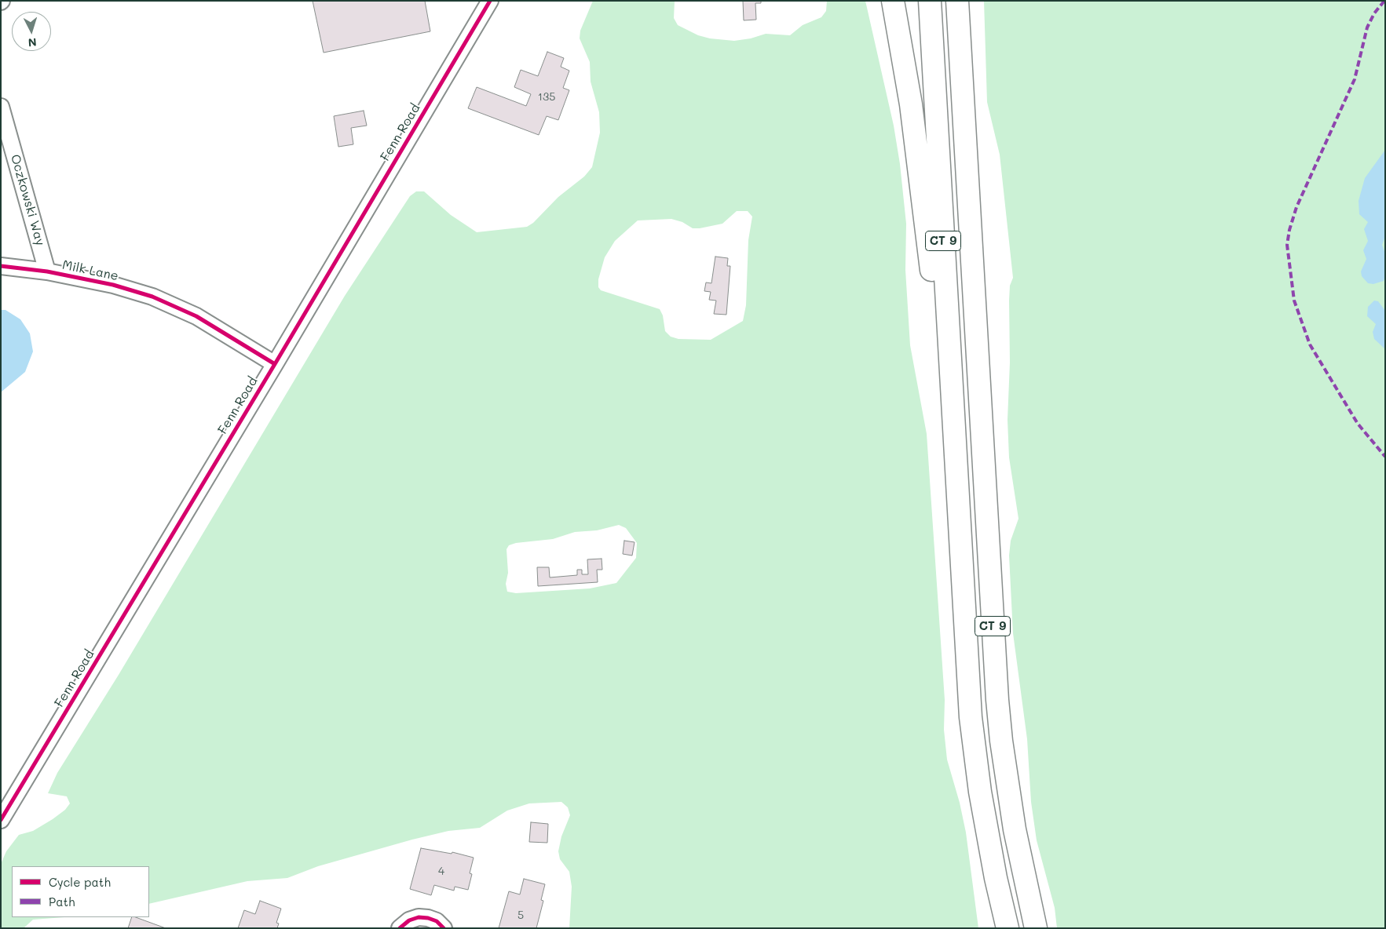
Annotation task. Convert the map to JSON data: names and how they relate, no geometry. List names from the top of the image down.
{
  "streets": {
    "highway": ["CT 9"],
    "street": ["Fenn Road", "Oczkowski Way", "Milk Lane"]
  },
  "crossings": [
    ["Fenn Road", "Milk Lane"],
    ["Oczkowski Way", "Milk Lane"]
  ],
  "house_numbers": ["135", "4", "5"],
  "legend": ["Cycle path", "Path"],
  "north": "bottom"
}
